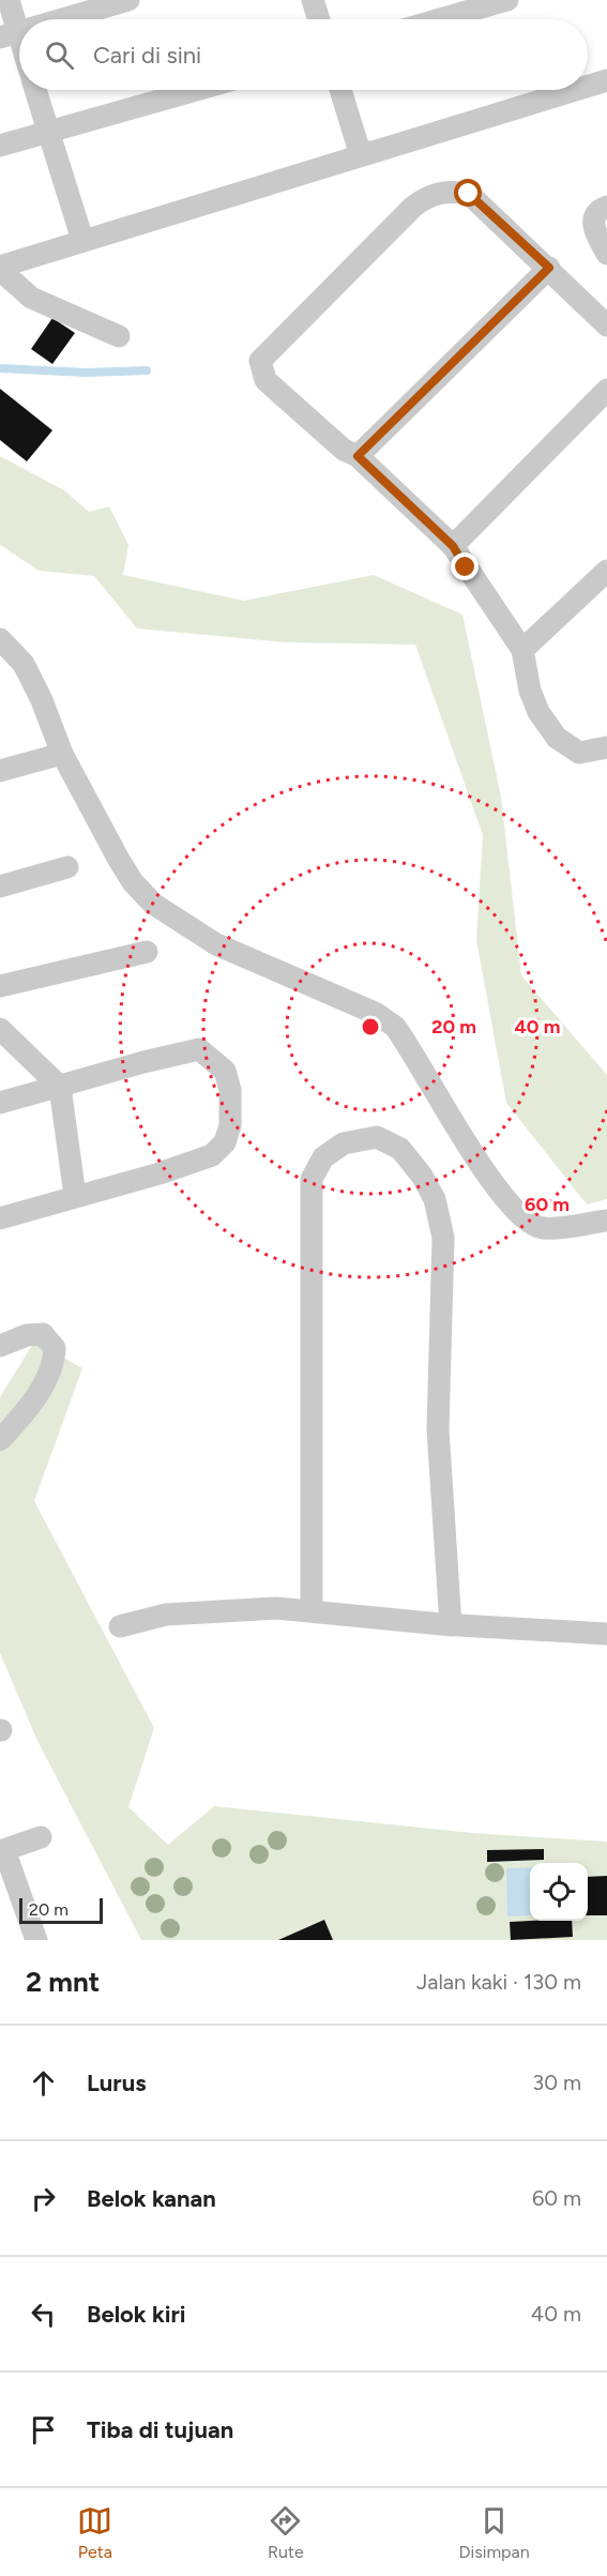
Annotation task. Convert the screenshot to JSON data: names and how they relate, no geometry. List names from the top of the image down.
{
  "scale_bar": "20 m",
  "page": {
    "search": "Cari di sini",
    "scale": "20 m",
    "heading": ["2 mnt", "Jalan kaki · 130 m"],
    "list": [
      ["Lurus", "30 m"],
      ["Belok kanan", "60 m"],
      ["Belok kiri", "40 m"],
      "Tiba di tujuan"
    ],
    "nav": ["Peta", "Rute", "Disimpan"]
  },
  "rings": ["20 m", "40 m", "60 m"]
}
